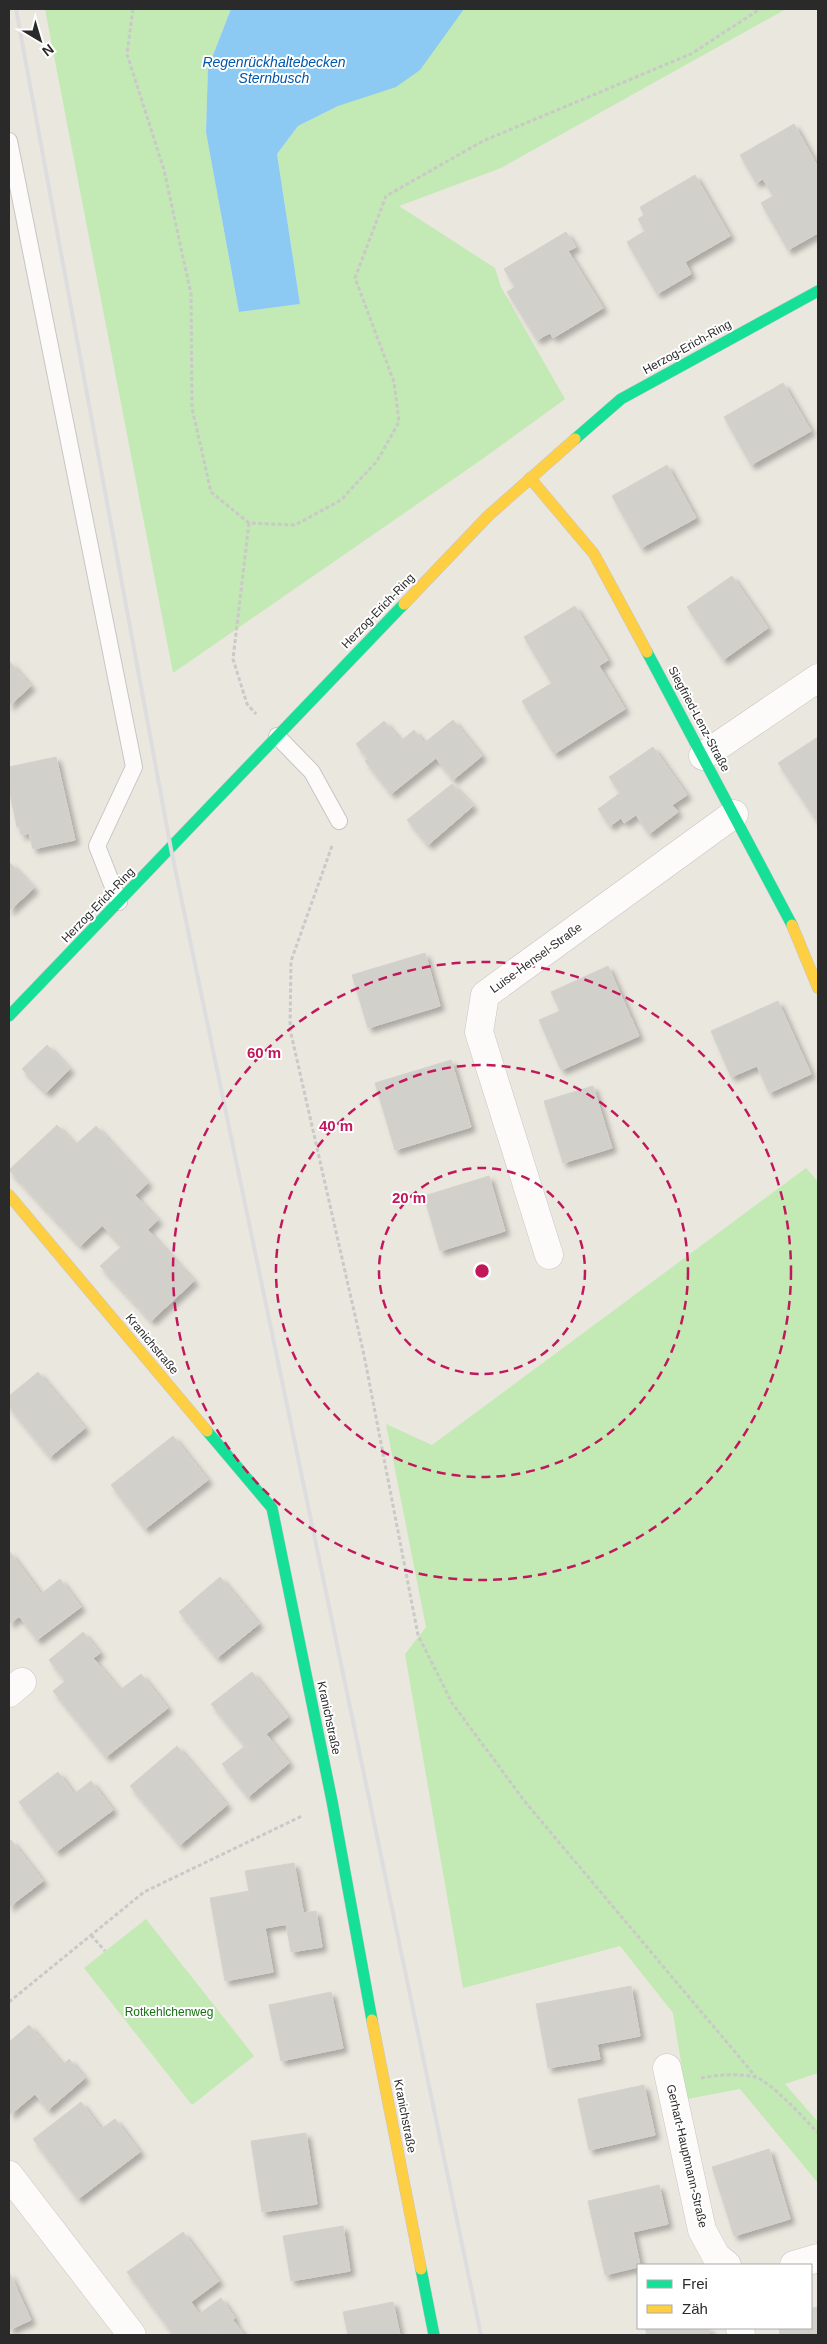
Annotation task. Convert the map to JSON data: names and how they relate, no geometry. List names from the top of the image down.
{
  "streets": {
    "street": [
      "Herzog-Erich-Ring",
      "Siegfried-Lenz-Straße",
      "Luise-Hensel-Straße",
      "Kranichstraße",
      "Gerhart-Hauptmann-Straße"
    ]
  },
  "crossings": [
    ["Herzog-Erich-Ring", "Siegfried-Lenz-Straße"],
    ["Siegfried-Lenz-Straße", "Luise-Hensel-Straße"]
  ],
  "water": ["Regenrückhaltebecken Sternbusch"],
  "parks": ["Rotkehlchenweg"],
  "legend": ["Frei", "Zäh"],
  "north": "bottom right",
  "rings": ["60 m", "40 m", "20 m"]
}
